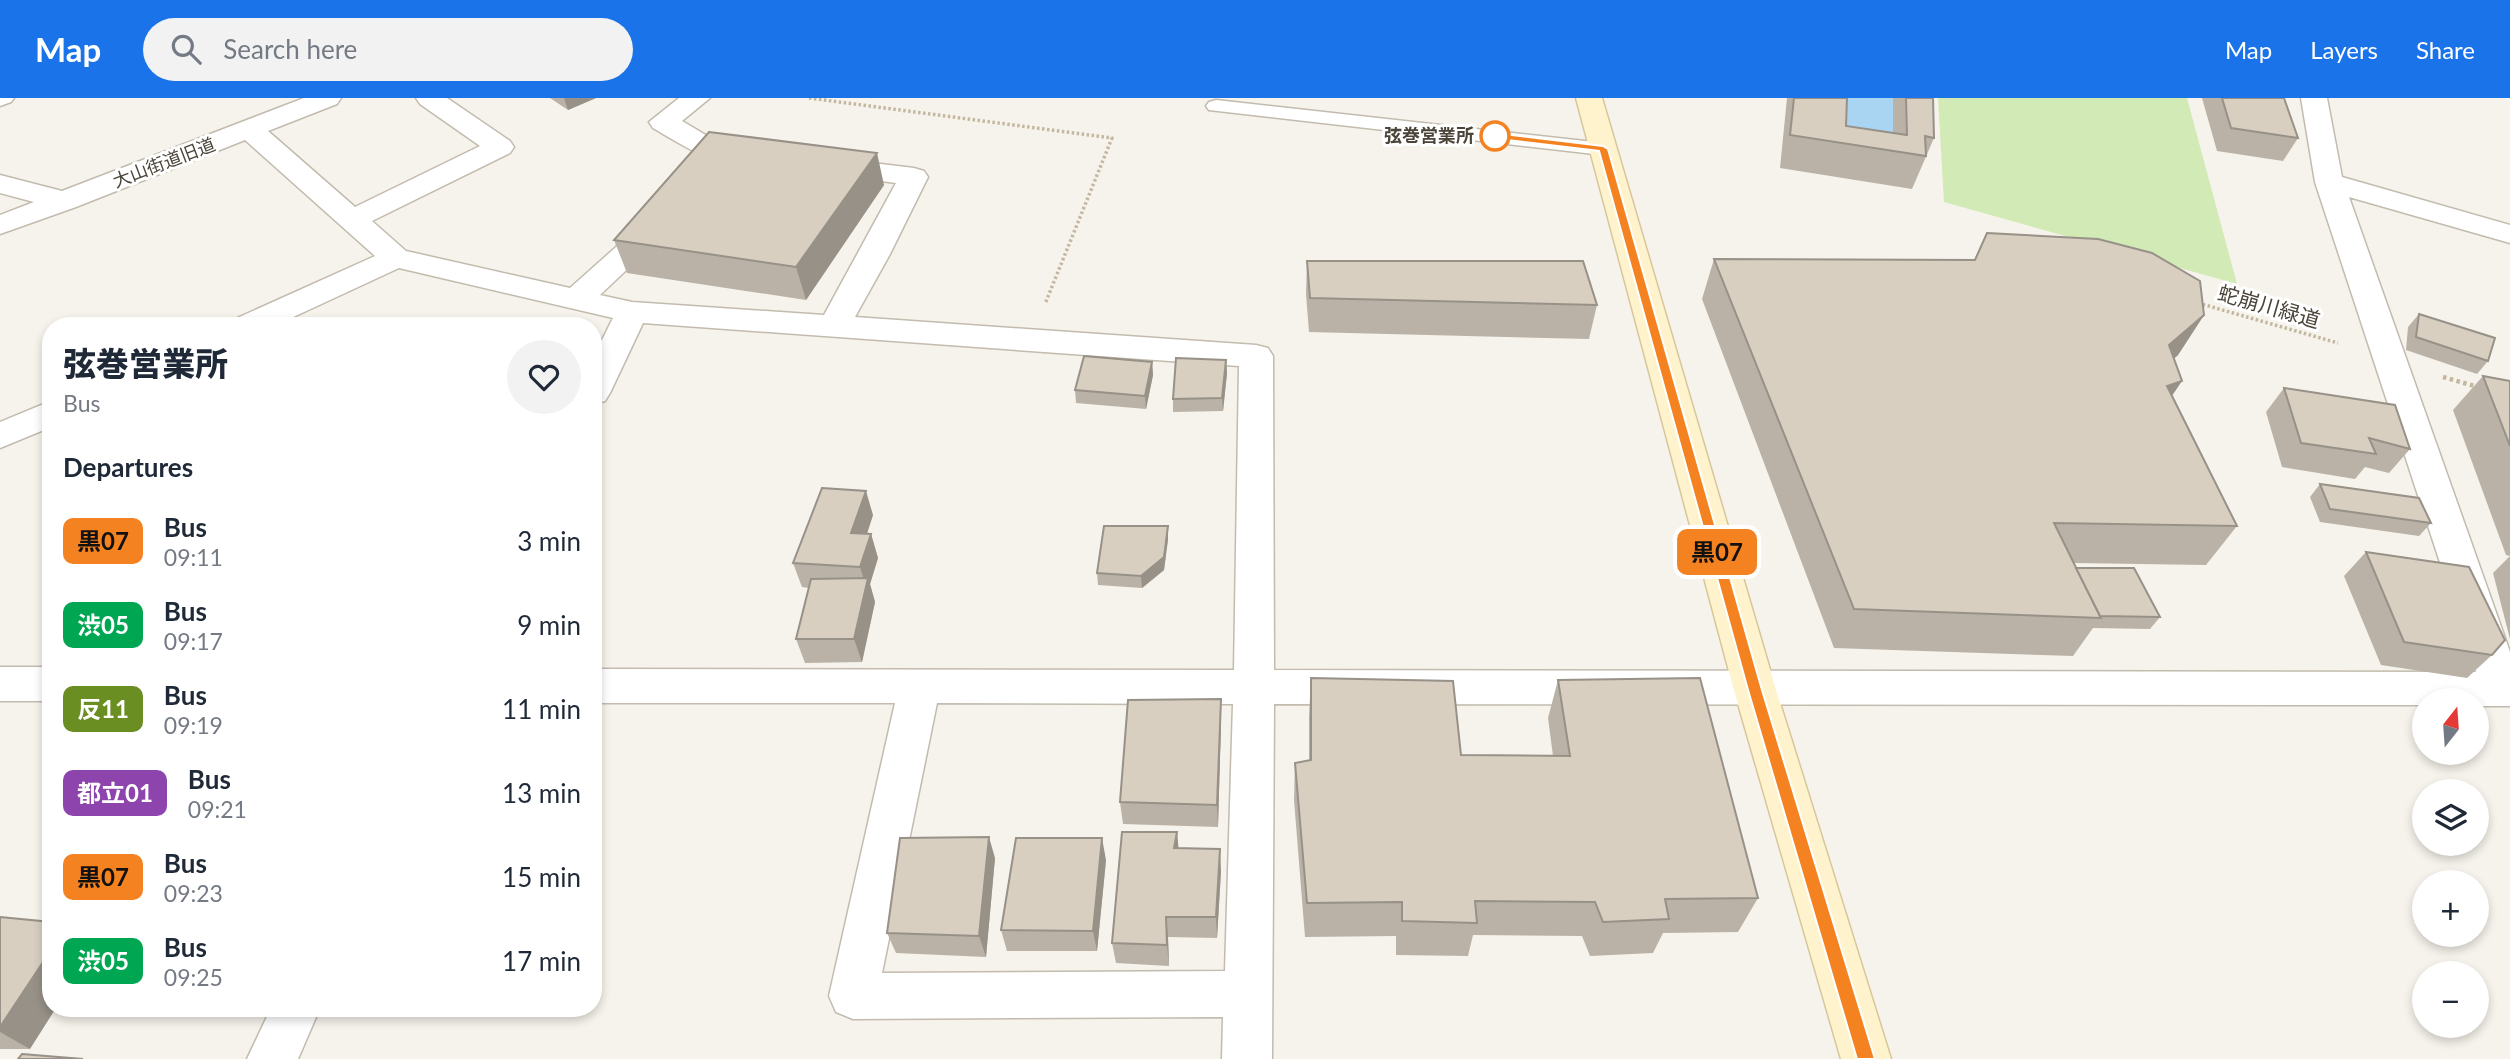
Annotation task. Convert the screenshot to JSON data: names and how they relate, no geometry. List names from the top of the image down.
{
  "streets": {
    "street": ["大山街道旧道"],
    "path": ["蛇崩川緑道"]
  },
  "places": ["弦巻営業所"],
  "lines": ["bus line 黒07"],
  "north": "top",
  "page": {
    "header": "Map",
    "search": "Search here",
    "nav": ["Map", "Layers", "Share"],
    "on_map": "黒07",
    "heading": [
      ["弦巻営業所", "Bus"],
      "Departures"
    ],
    "list": [
      {
        "mark": "黒07",
        "name": "Bus",
        "note": "09:11",
        "value": "3 min"
      },
      {
        "mark": "渋05",
        "name": "Bus",
        "note": "09:17",
        "value": "9 min"
      },
      {
        "mark": "反11",
        "name": "Bus",
        "note": "09:19",
        "value": "11 min"
      },
      {
        "mark": "都立01",
        "name": "Bus",
        "note": "09:21",
        "value": "13 min"
      },
      {
        "mark": "黒07",
        "name": "Bus",
        "note": "09:23",
        "value": "15 min"
      },
      {
        "mark": "渋05",
        "name": "Bus",
        "note": "09:25",
        "value": "17 min"
      }
    ],
    "map_buttons": ["+", "−"]
  }
}
